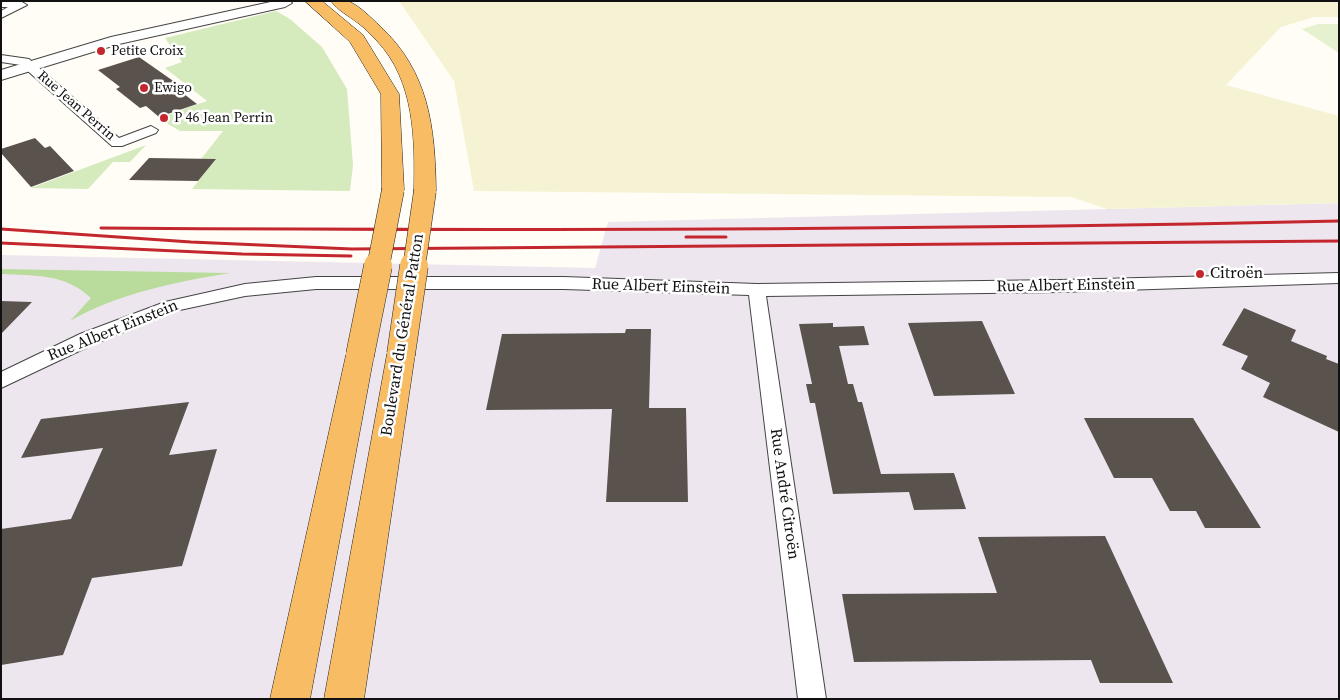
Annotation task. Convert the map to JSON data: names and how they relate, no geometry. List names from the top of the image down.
{
  "streets": {
    "highway": ["Boulevard du Général Patton"],
    "street": ["Rue Jean Perrin", "Rue Albert Einstein", "Rue André Citroën"]
  },
  "crossings": [
    ["Rue Albert Einstein", "Rue André Citroën"]
  ],
  "places": [
    "Petite Croix",
    "Ewigo",
    "P 46 Jean Perrin",
    "Citroën"
  ]
}
